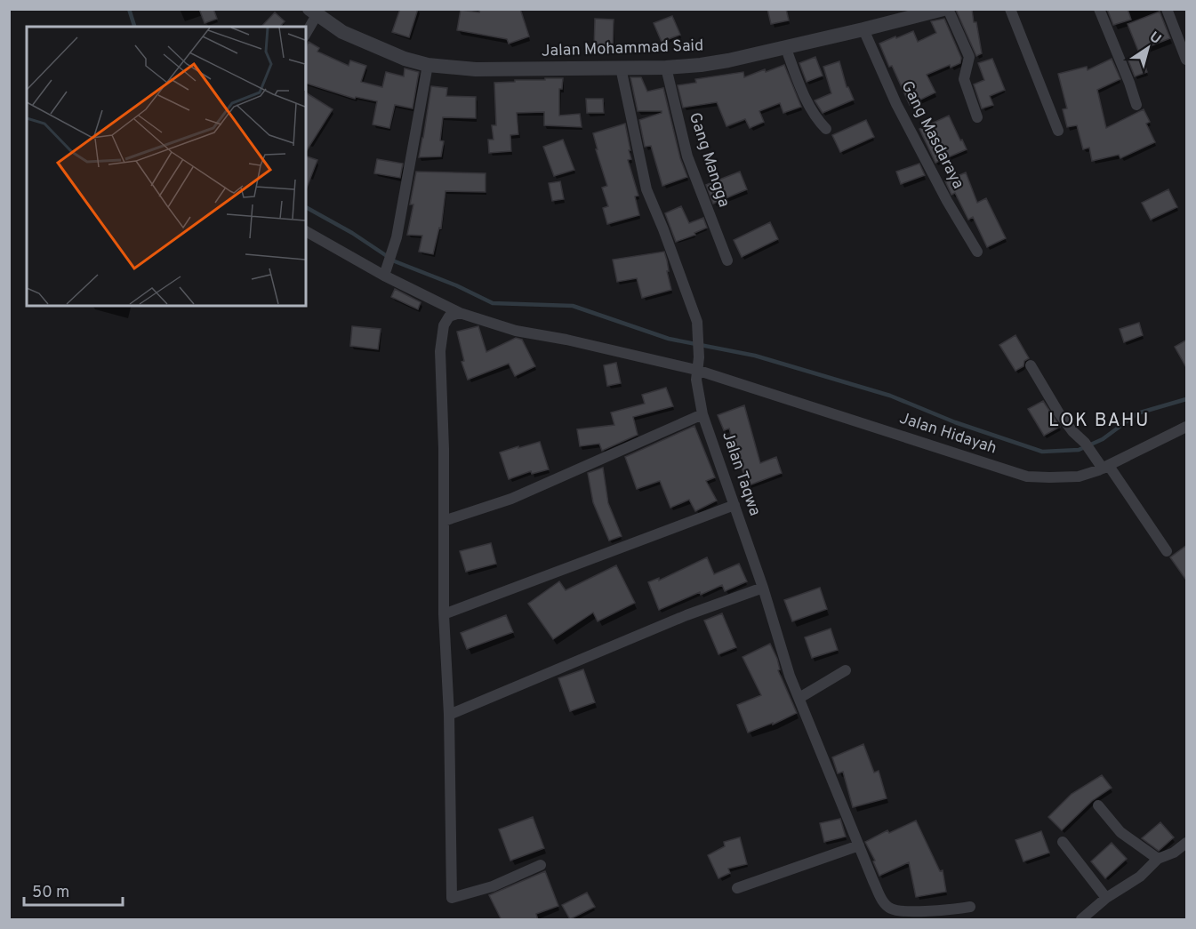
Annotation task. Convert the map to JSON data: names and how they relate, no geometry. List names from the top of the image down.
{
  "streets": {
    "street": [
      "Jalan Mohammad Said",
      "Gang Masdaraya",
      "Gang Mangga",
      "Jalan Hidayah",
      "Jalan Taqwa"
    ]
  },
  "crossings": [
    ["Jalan Mohammad Said", "Gang Masdaraya"],
    ["Jalan Mohammad Said", "Gang Mangga"],
    ["Jalan Mohammad Said", "Jalan Taqwa"],
    ["Jalan Hidayah", "Jalan Taqwa"]
  ],
  "districts": ["LOK BAHU"],
  "scale_bar": "50 m",
  "north": "top right"
}
